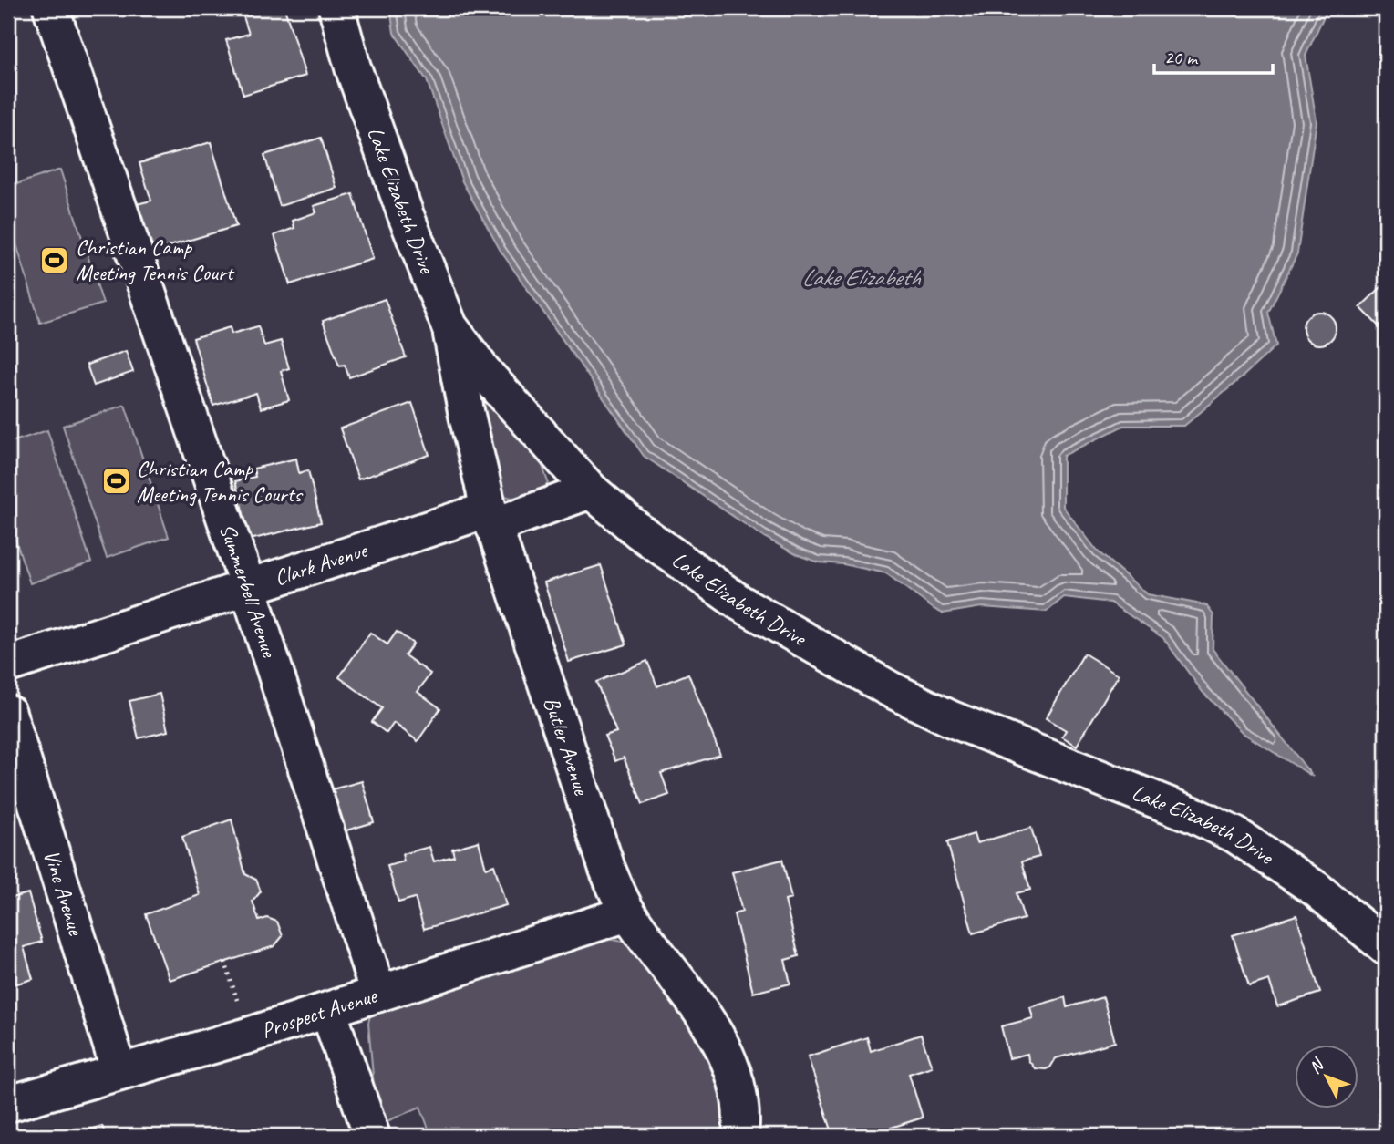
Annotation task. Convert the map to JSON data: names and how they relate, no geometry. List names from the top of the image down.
{
  "streets": {
    "street": [
      "Lake Elizabeth Drive",
      "Clark Avenue",
      "Summerbell Avenue",
      "Butler Avenue",
      "Vine Avenue",
      "Prospect Avenue"
    ]
  },
  "crossings": [
    ["Lake Elizabeth Drive", "Clark Avenue"],
    ["Lake Elizabeth Drive", "Butler Avenue"],
    ["Clark Avenue", "Summerbell Avenue"],
    ["Clark Avenue", "Butler Avenue"],
    ["Summerbell Avenue", "Prospect Avenue"],
    ["Butler Avenue", "Prospect Avenue"],
    ["Vine Avenue", "Prospect Avenue"]
  ],
  "water": ["Lake Elizabeth"],
  "places": {
    "sports": ["Christian Camp Meeting Tennis Court", "Christian Camp Meeting Tennis Courts"]
  },
  "scale_bar": "20 m",
  "north": "top left"
}
